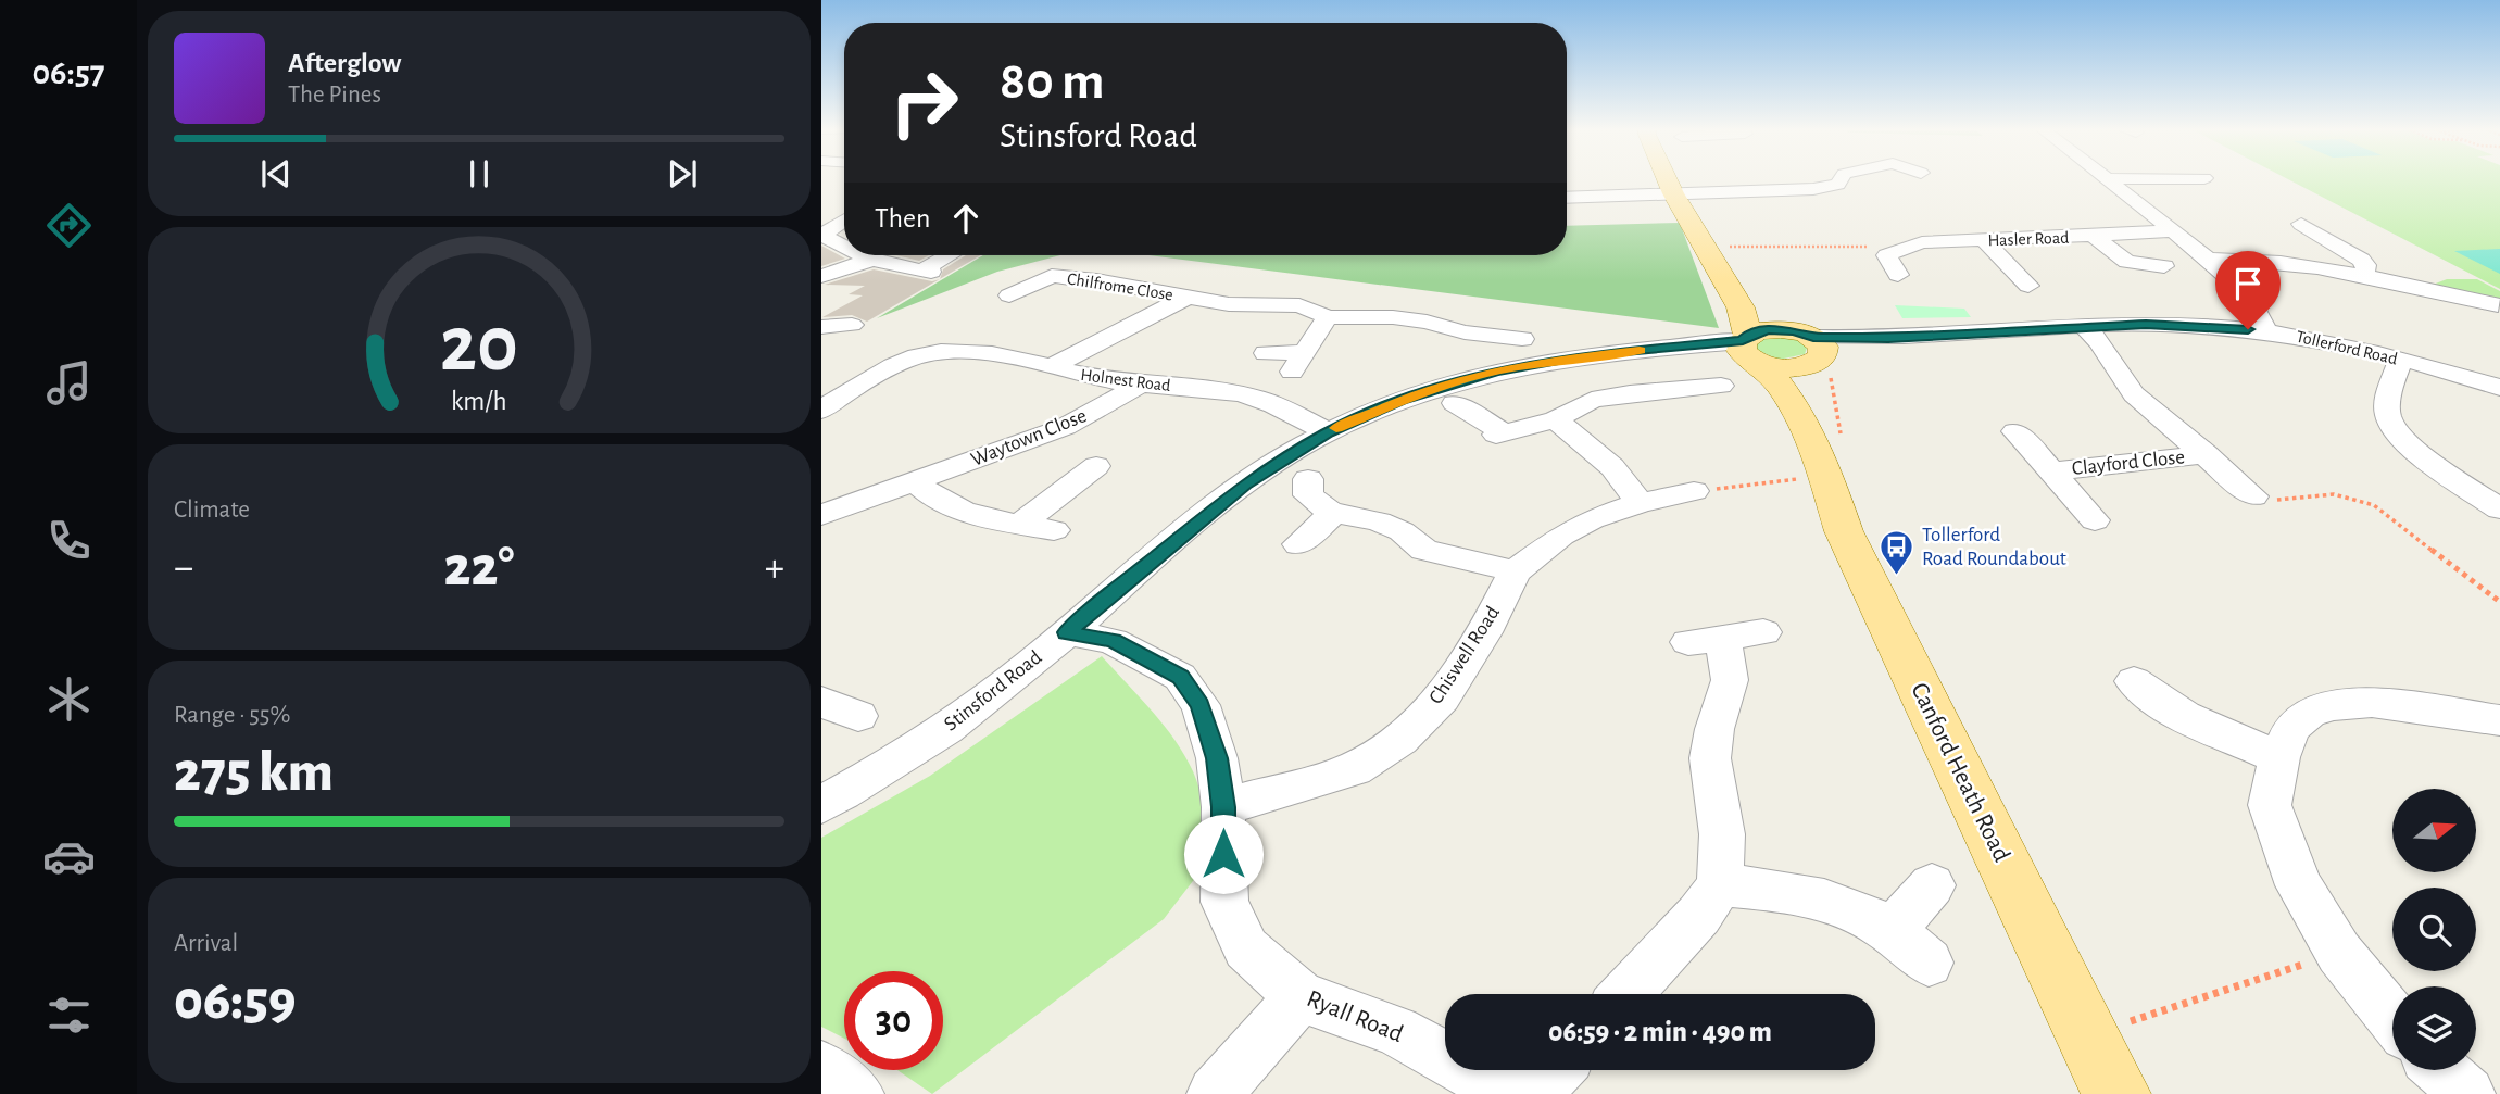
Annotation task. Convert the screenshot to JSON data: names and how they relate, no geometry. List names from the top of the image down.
{
  "streets": {
    "main road": ["Canford Heath Road"],
    "street": [
      "Hasler Road",
      "Chilfrome Close",
      "Tollerford Road",
      "Holnest Road",
      "Waytown Close",
      "Clayford Close",
      "Chiswell Road",
      "Stinsford Road",
      "Ryall Road"
    ]
  },
  "crossings": [
    ["Chilfrome Close", "Holnest Road"],
    ["Tollerford Road", "Clayford Close"],
    ["Tollerford Road", "Canford Heath Road"],
    ["Holnest Road", "Waytown Close"],
    ["Holnest Road", "Stinsford Road"],
    ["Chiswell Road", "Ryall Road"],
    ["Stinsford Road", "Canford Heath Road"],
    ["Stinsford Road", "Ryall Road"]
  ],
  "places": {
    "bus stop": ["Tollerford Road Roundabout"]
  },
  "north": "right",
  "page": {
    "tabs": "06:57",
    "turn": ["80 m", "Stinsford Road"],
    "song": ["Afterglow", "The Pines"],
    "then": "Then",
    "tile": [
      "Climate",
      ["Range · 55%", "275 km"],
      ["Arrival", "06:59"]
    ],
    "heat": ["−", "22°", "+"],
    "limit": "30",
    "trip": "06:59 · 2 min · 490 m",
    "gauge": ["20", "km/h"]
  }
}
